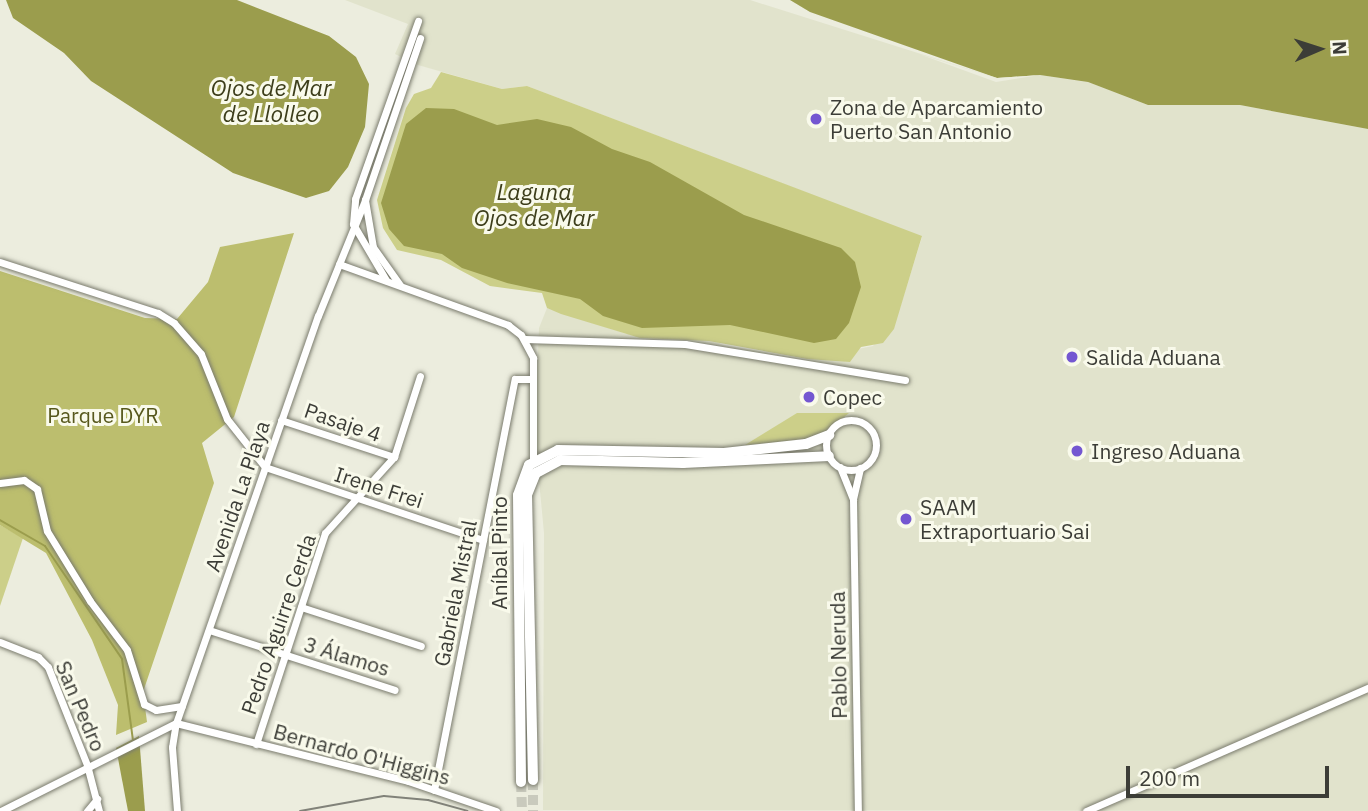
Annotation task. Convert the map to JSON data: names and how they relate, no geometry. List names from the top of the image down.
{
  "streets": {
    "highway": ["Aníbal Pinto"],
    "street": [
      "Pasaje 4",
      "Irene Frei",
      "Avenida La Playa",
      "Gabriela Mistral",
      "Pedro Aguirre Cerda",
      "Pablo Neruda",
      "3 Álamos",
      "San Pedro",
      "Bernardo O'Higgins"
    ]
  },
  "crossings": [
    ["Pasaje 4", "Avenida La Playa"],
    ["Pasaje 4", "Pedro Aguirre Cerda"],
    ["Irene Frei", "Avenida La Playa"],
    ["Irene Frei", "Gabriela Mistral"],
    ["Irene Frei", "Pedro Aguirre Cerda"],
    ["Avenida La Playa", "3 Álamos"],
    ["Avenida La Playa", "Bernardo O'Higgins"],
    ["Gabriela Mistral", "Bernardo O'Higgins"],
    ["Pedro Aguirre Cerda", "3 Álamos"],
    ["Pedro Aguirre Cerda", "Bernardo O'Higgins"]
  ],
  "water": ["Ojos de Mar de Llolleo", "Laguna Ojos de Mar"],
  "parks": ["Parque DYR"],
  "places": [
    "Zona de Aparcamiento Puerto San Antonio",
    "Salida Aduana",
    "Copec",
    "Ingreso Aduana",
    "SAAM Extraportuario Sai"
  ],
  "scale_bar": "200 m",
  "north": "right"
}
